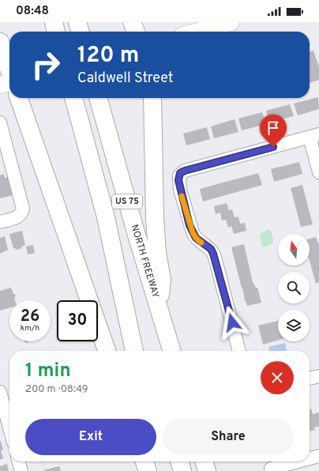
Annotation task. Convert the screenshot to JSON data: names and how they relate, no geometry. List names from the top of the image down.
{
  "streets": {
    "highway": ["US 75", "NORTH FREEWAY"]
  },
  "north": "top",
  "page": {
    "status": "08:48",
    "turn": ["120 m", "Caldwell Street"],
    "speed": "26 km/h",
    "limit": "30",
    "heading": ["1 min", "200 m · 08:49"],
    "buttons": ["Exit", "Share"]
  }
}
